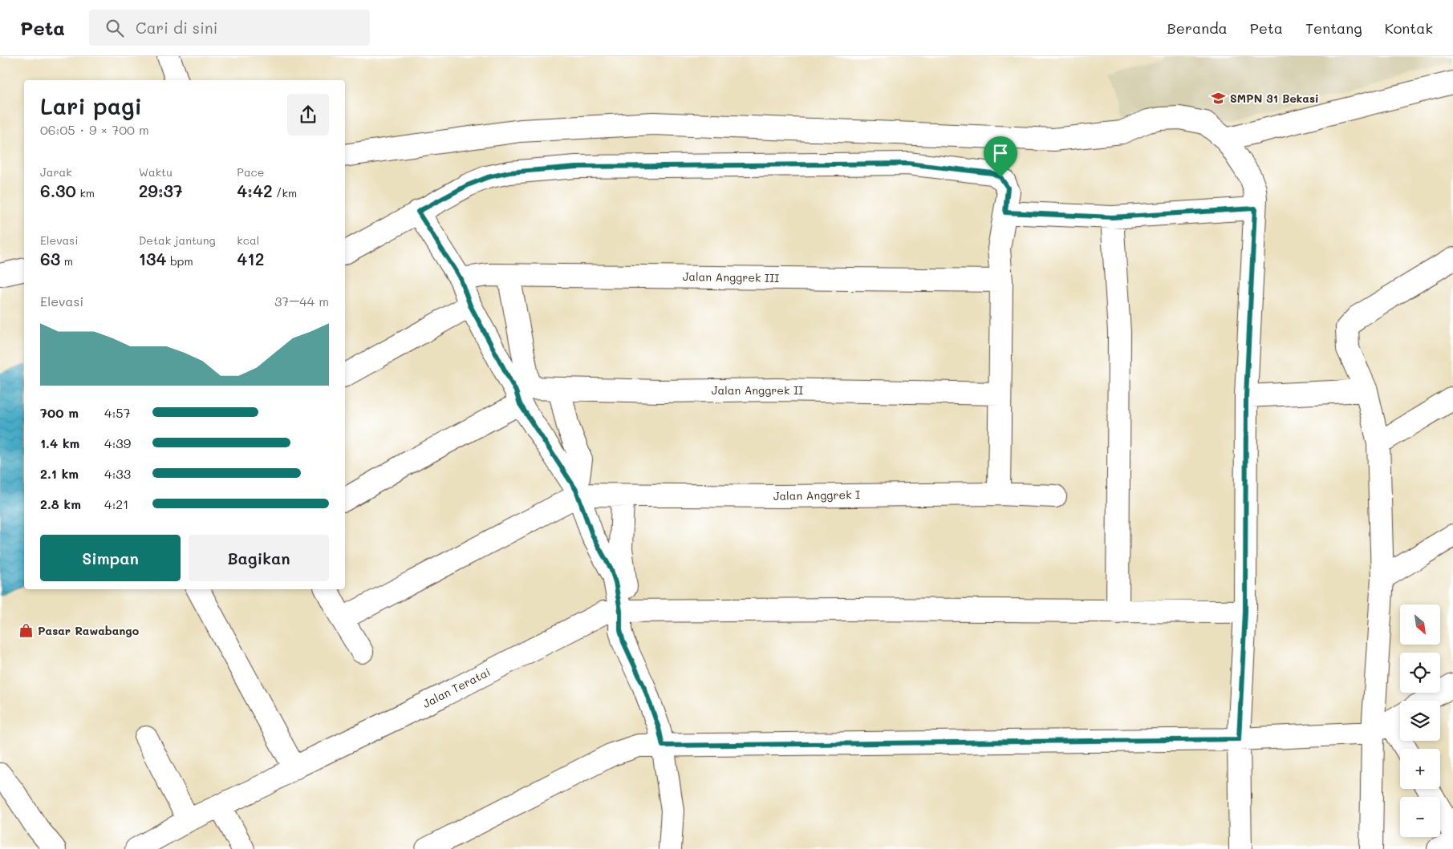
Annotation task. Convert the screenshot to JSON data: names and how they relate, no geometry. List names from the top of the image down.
{
  "streets": {
    "street": [
      "Jalan Anggrek III",
      "Jalan Anggrek II",
      "Jalan Anggrek I",
      "Jalan Teratai"
    ]
  },
  "places": {
    "school or university": ["SMPN 31 Bekasi"],
    "shop": ["Pasar Rawabango"]
  },
  "north": "bottom right",
  "page": {
    "header": "Peta",
    "search": "Cari di sini",
    "nav": [
      "Beranda",
      "Peta",
      "Tentang",
      "Kontak"
    ],
    "heading": ["Lari pagi", "06:05 · 9 × 700 m"],
    "stats": [
      ["Jarak", "6.30 km"],
      ["Waktu", "29:37"],
      ["Pace", "4:42 /km"],
      ["Elevasi", "63 m"],
      ["Detak jantung", "134 bpm"],
      ["kcal", "412"]
    ],
    "chart": ["Elevasi", "37–44 m"],
    "list": [
      {
        "name": "700 m",
        "note": "4:57"
      },
      {
        "name": "1.4 km",
        "note": "4:39"
      },
      {
        "name": "2.1 km",
        "note": "4:33"
      },
      {
        "name": "2.8 km",
        "note": "4:21"
      }
    ],
    "buttons": ["Simpan", "Bagikan"],
    "map_buttons": ["+", "−"]
  }
}
